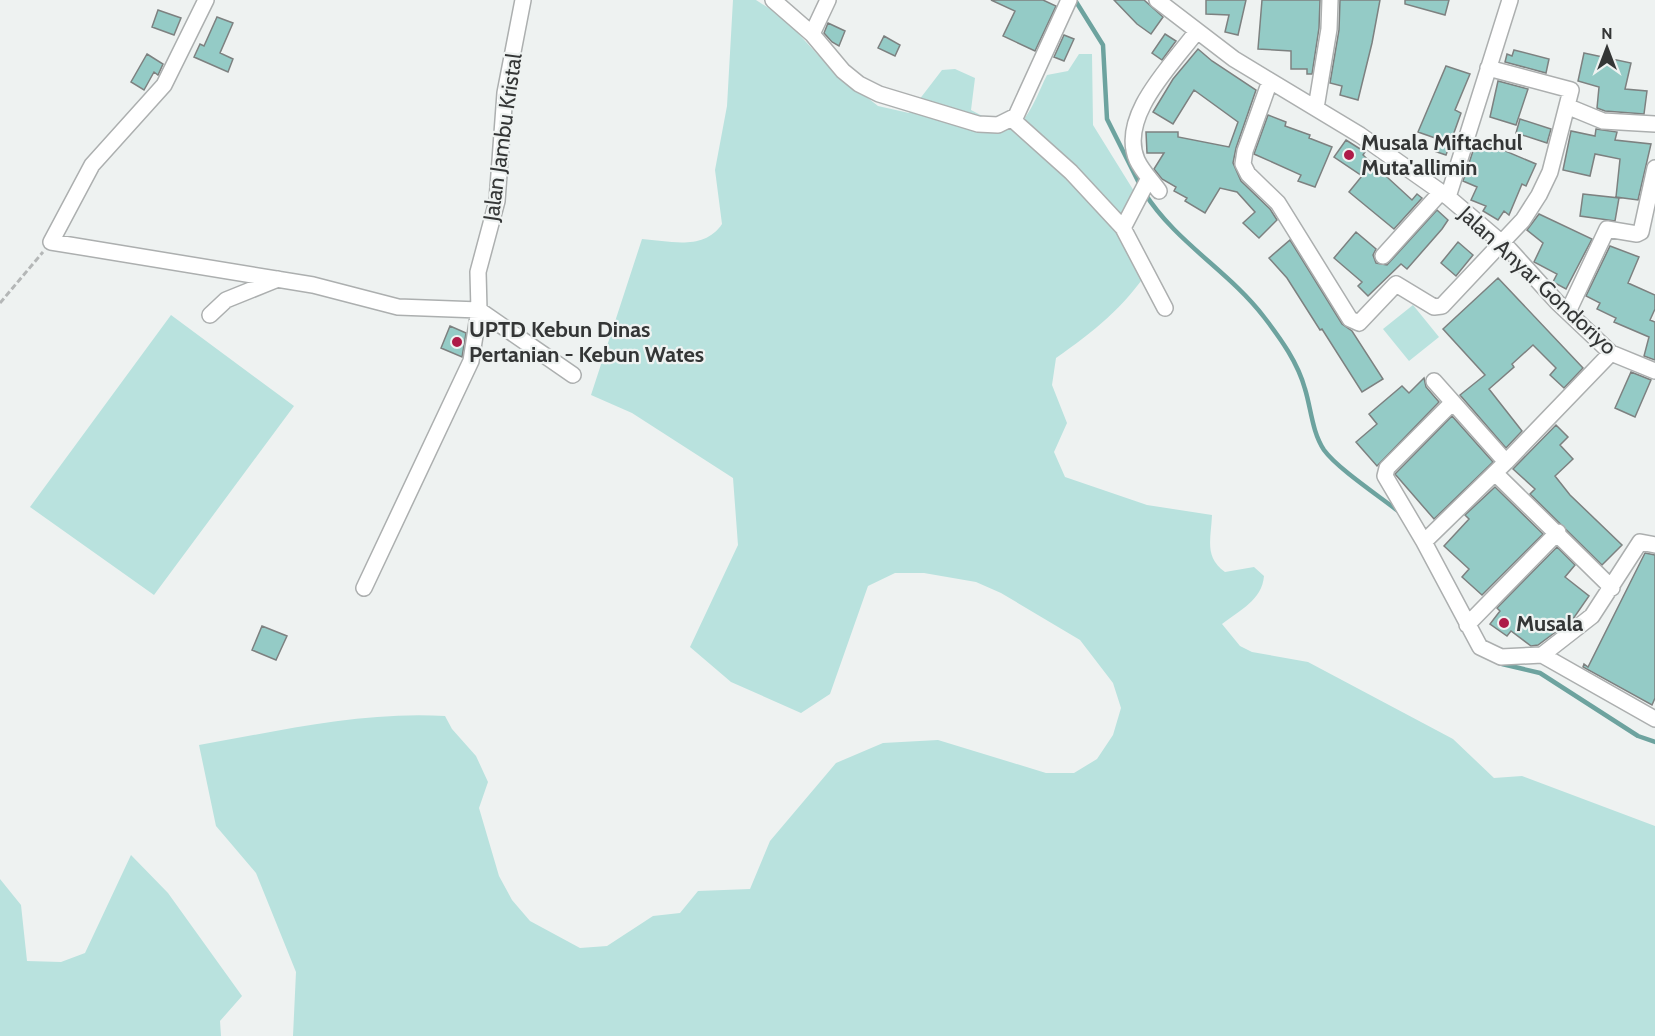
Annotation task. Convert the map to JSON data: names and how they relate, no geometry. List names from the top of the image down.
{
  "streets": {
    "street": ["Jalan Jambu Kristal", "Jalan Anyar Gondoriyo"]
  },
  "places": ["Musala Miftachul Muta'allimin", "UPTD Kebun Dinas Pertanian - Kebun Wates", "Musala"],
  "north": "top"
}
